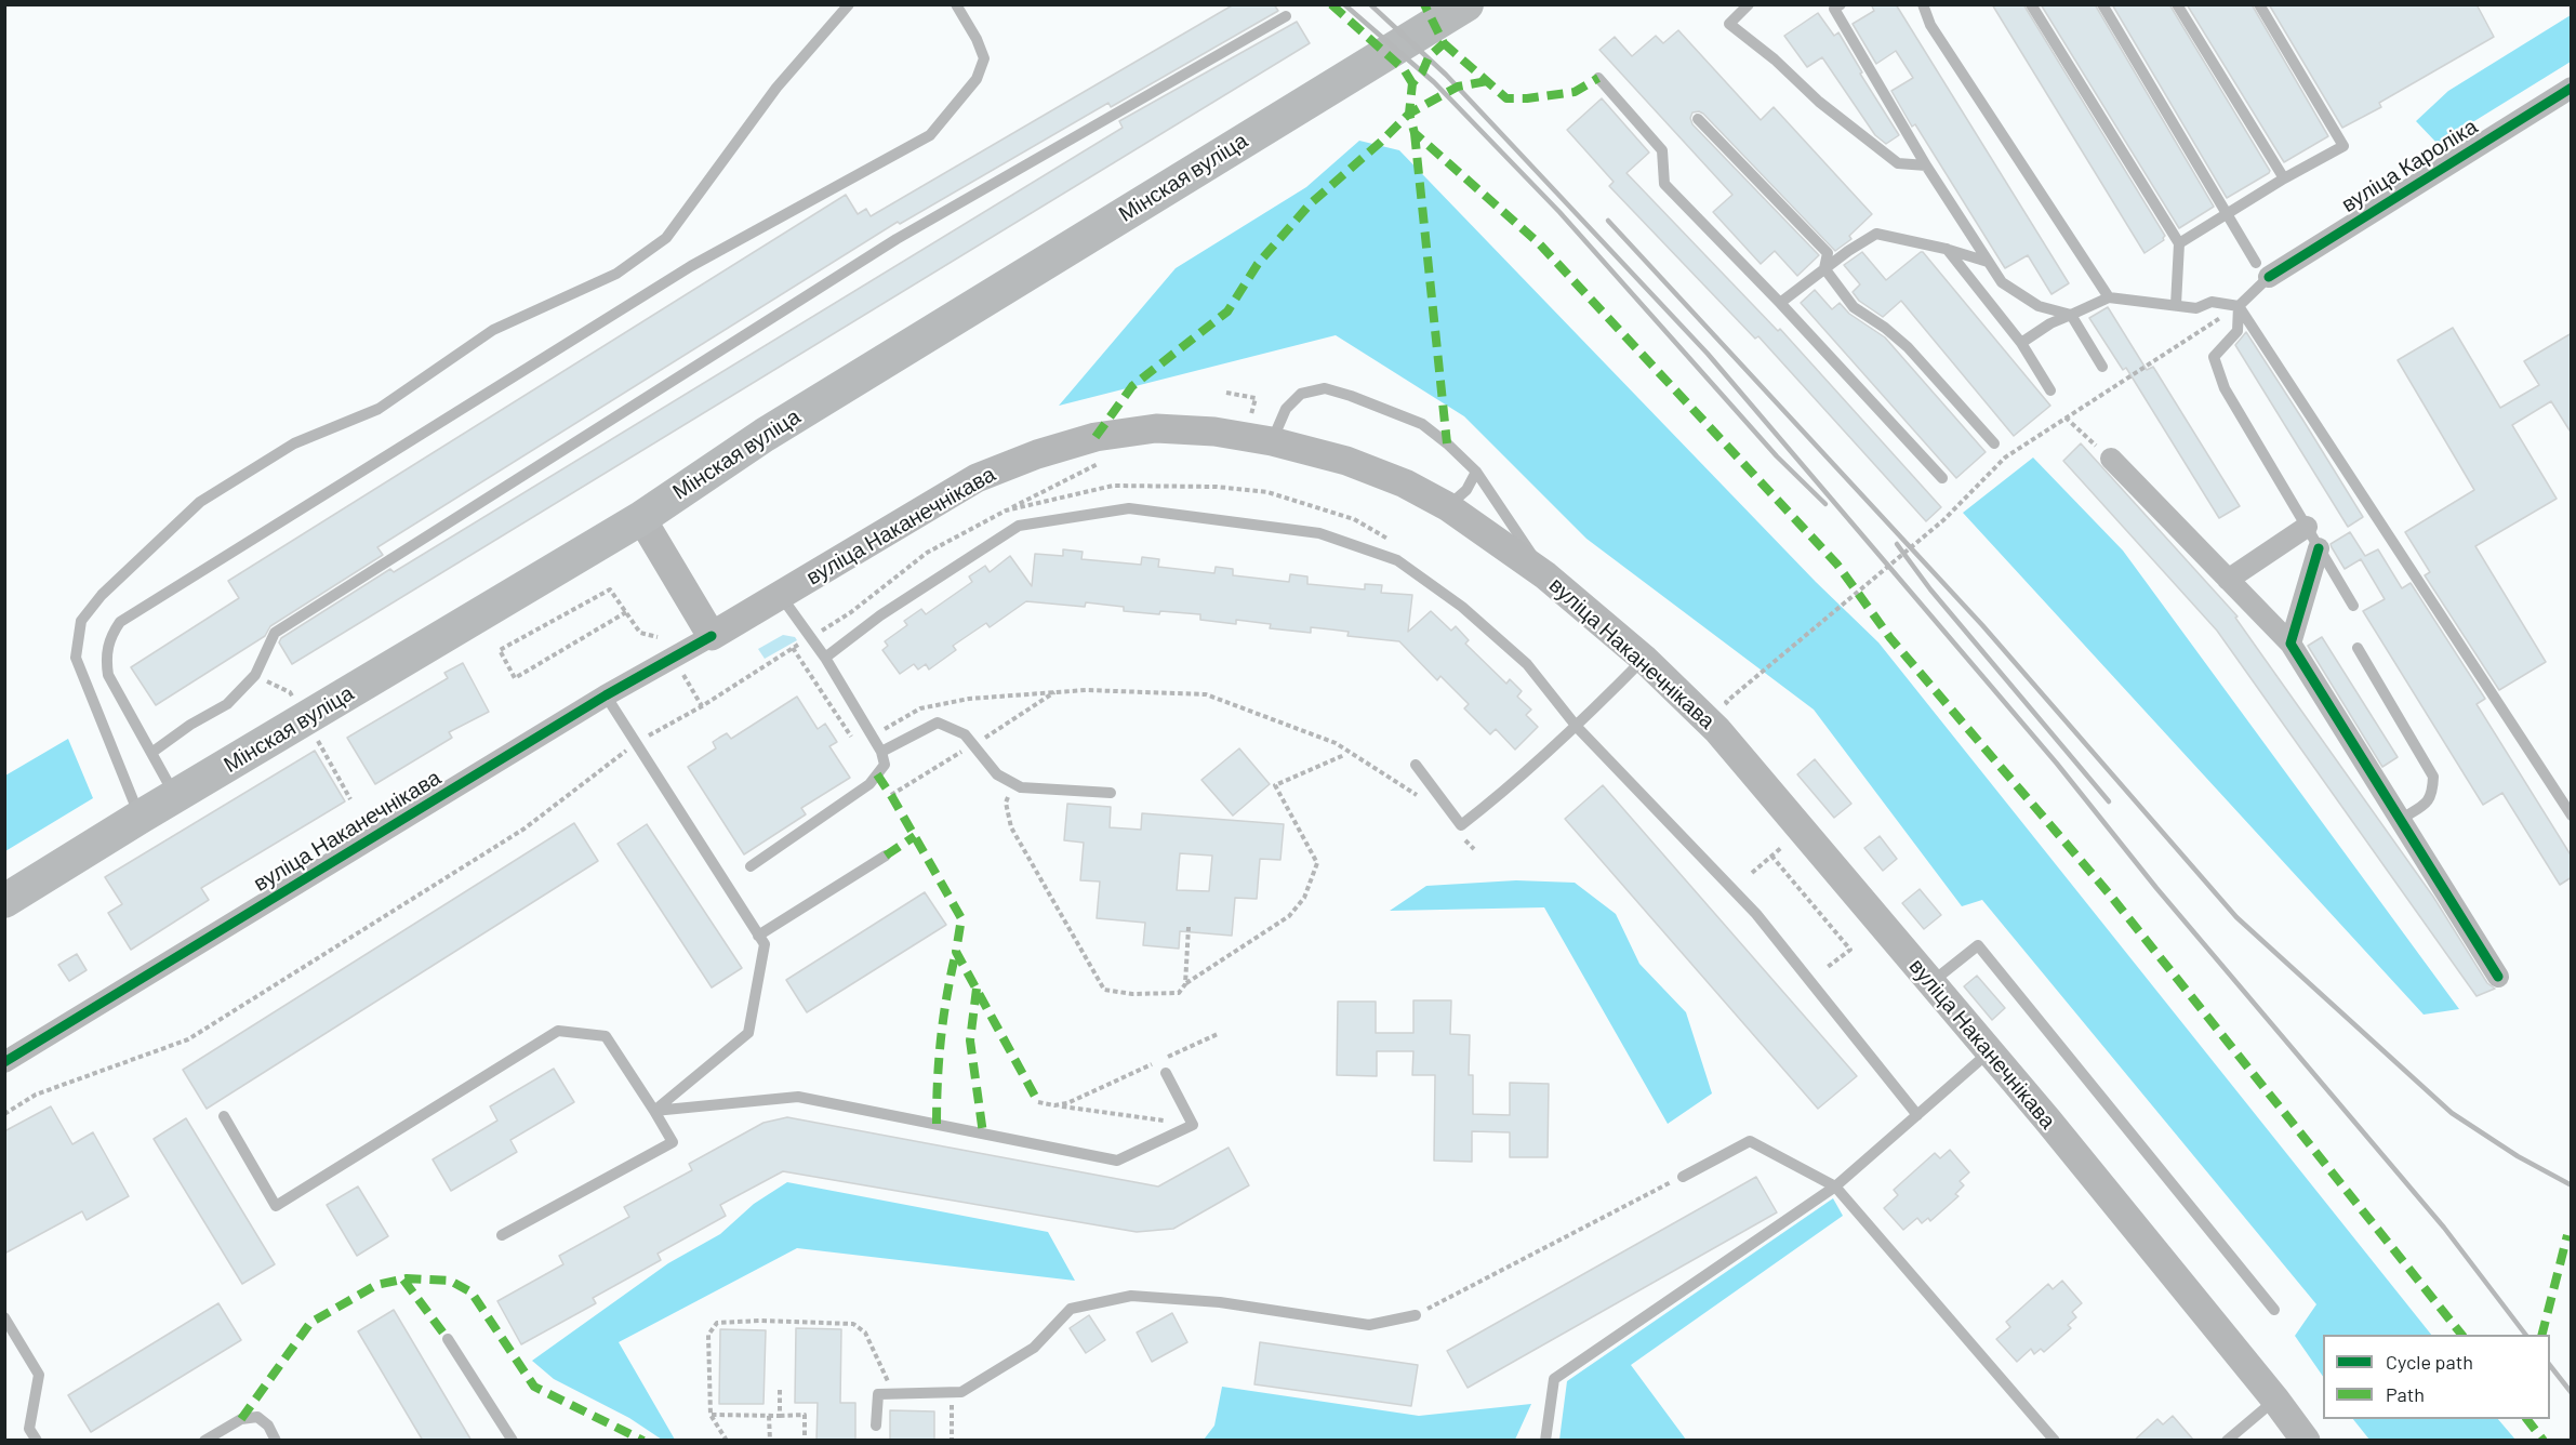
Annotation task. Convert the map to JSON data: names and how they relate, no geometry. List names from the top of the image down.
{
  "streets": {
    "main road": ["Мінская вуліца", "вуліца Наканечнікава"],
    "street": ["вуліца Кароліка"]
  },
  "legend": ["Cycle path", "Path"]
}
